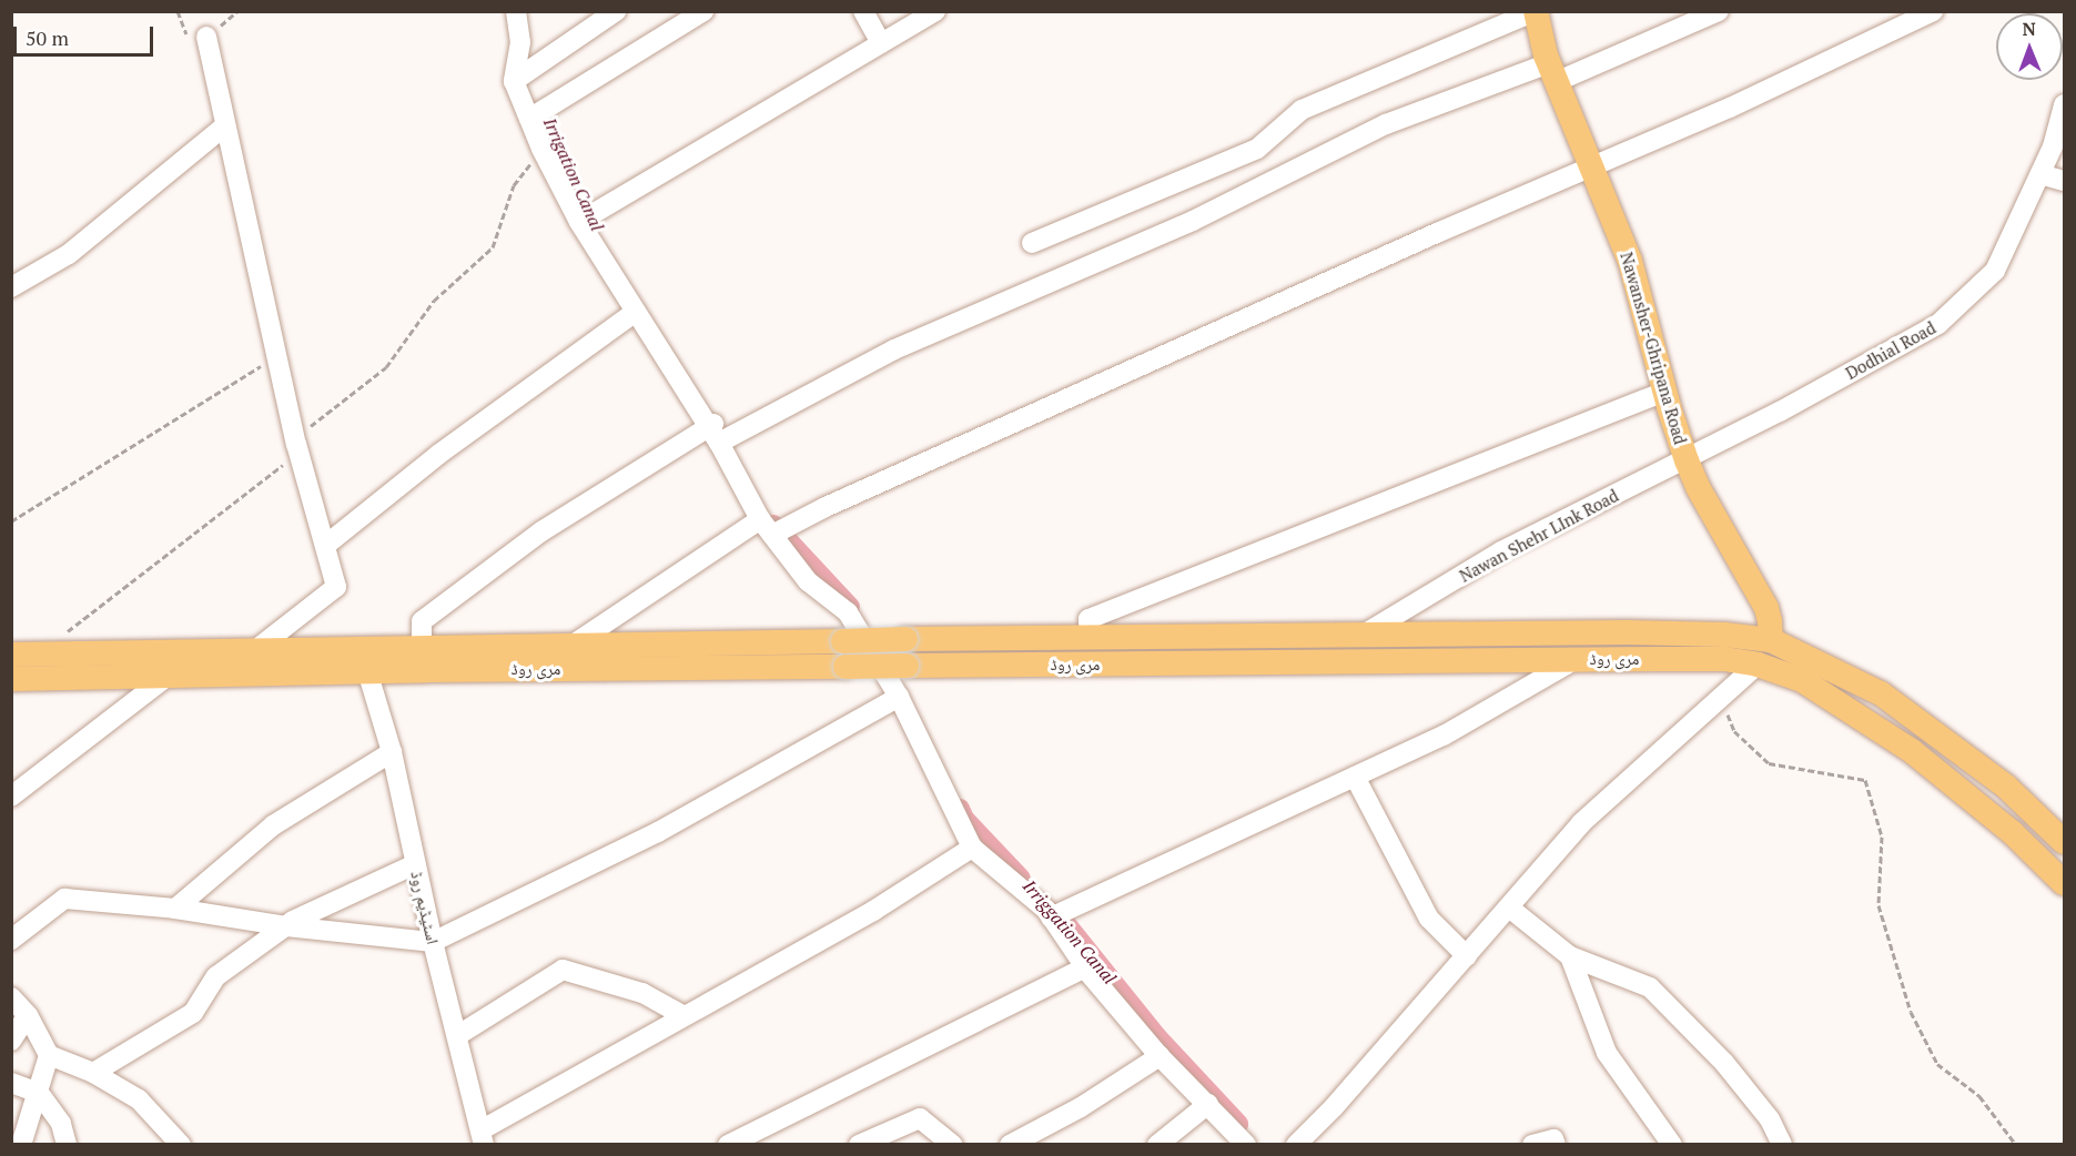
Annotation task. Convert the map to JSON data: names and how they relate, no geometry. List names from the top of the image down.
{
  "streets": {
    "main road": ["Nawansher-Ghripana Road", "مری روڈ"],
    "street": ["Dodhial Road", "Nawan Shehr LInk Road", "اسٹیڈیم روڈ"]
  },
  "crossings": [
    ["Nawansher-Ghripana Road", "Dodhial Road"],
    ["Nawansher-Ghripana Road", "Nawan Shehr LInk Road"],
    ["Nawansher-Ghripana Road", "مری روڈ"],
    ["Dodhial Road", "Nawan Shehr LInk Road"],
    ["Nawan Shehr LInk Road", "مری روڈ"],
    ["مری روڈ", "اسٹیڈیم روڈ"]
  ],
  "water": ["Irrigation Canal", "Irriggation Canal"],
  "scale_bar": "50 m",
  "north": "top"
}
